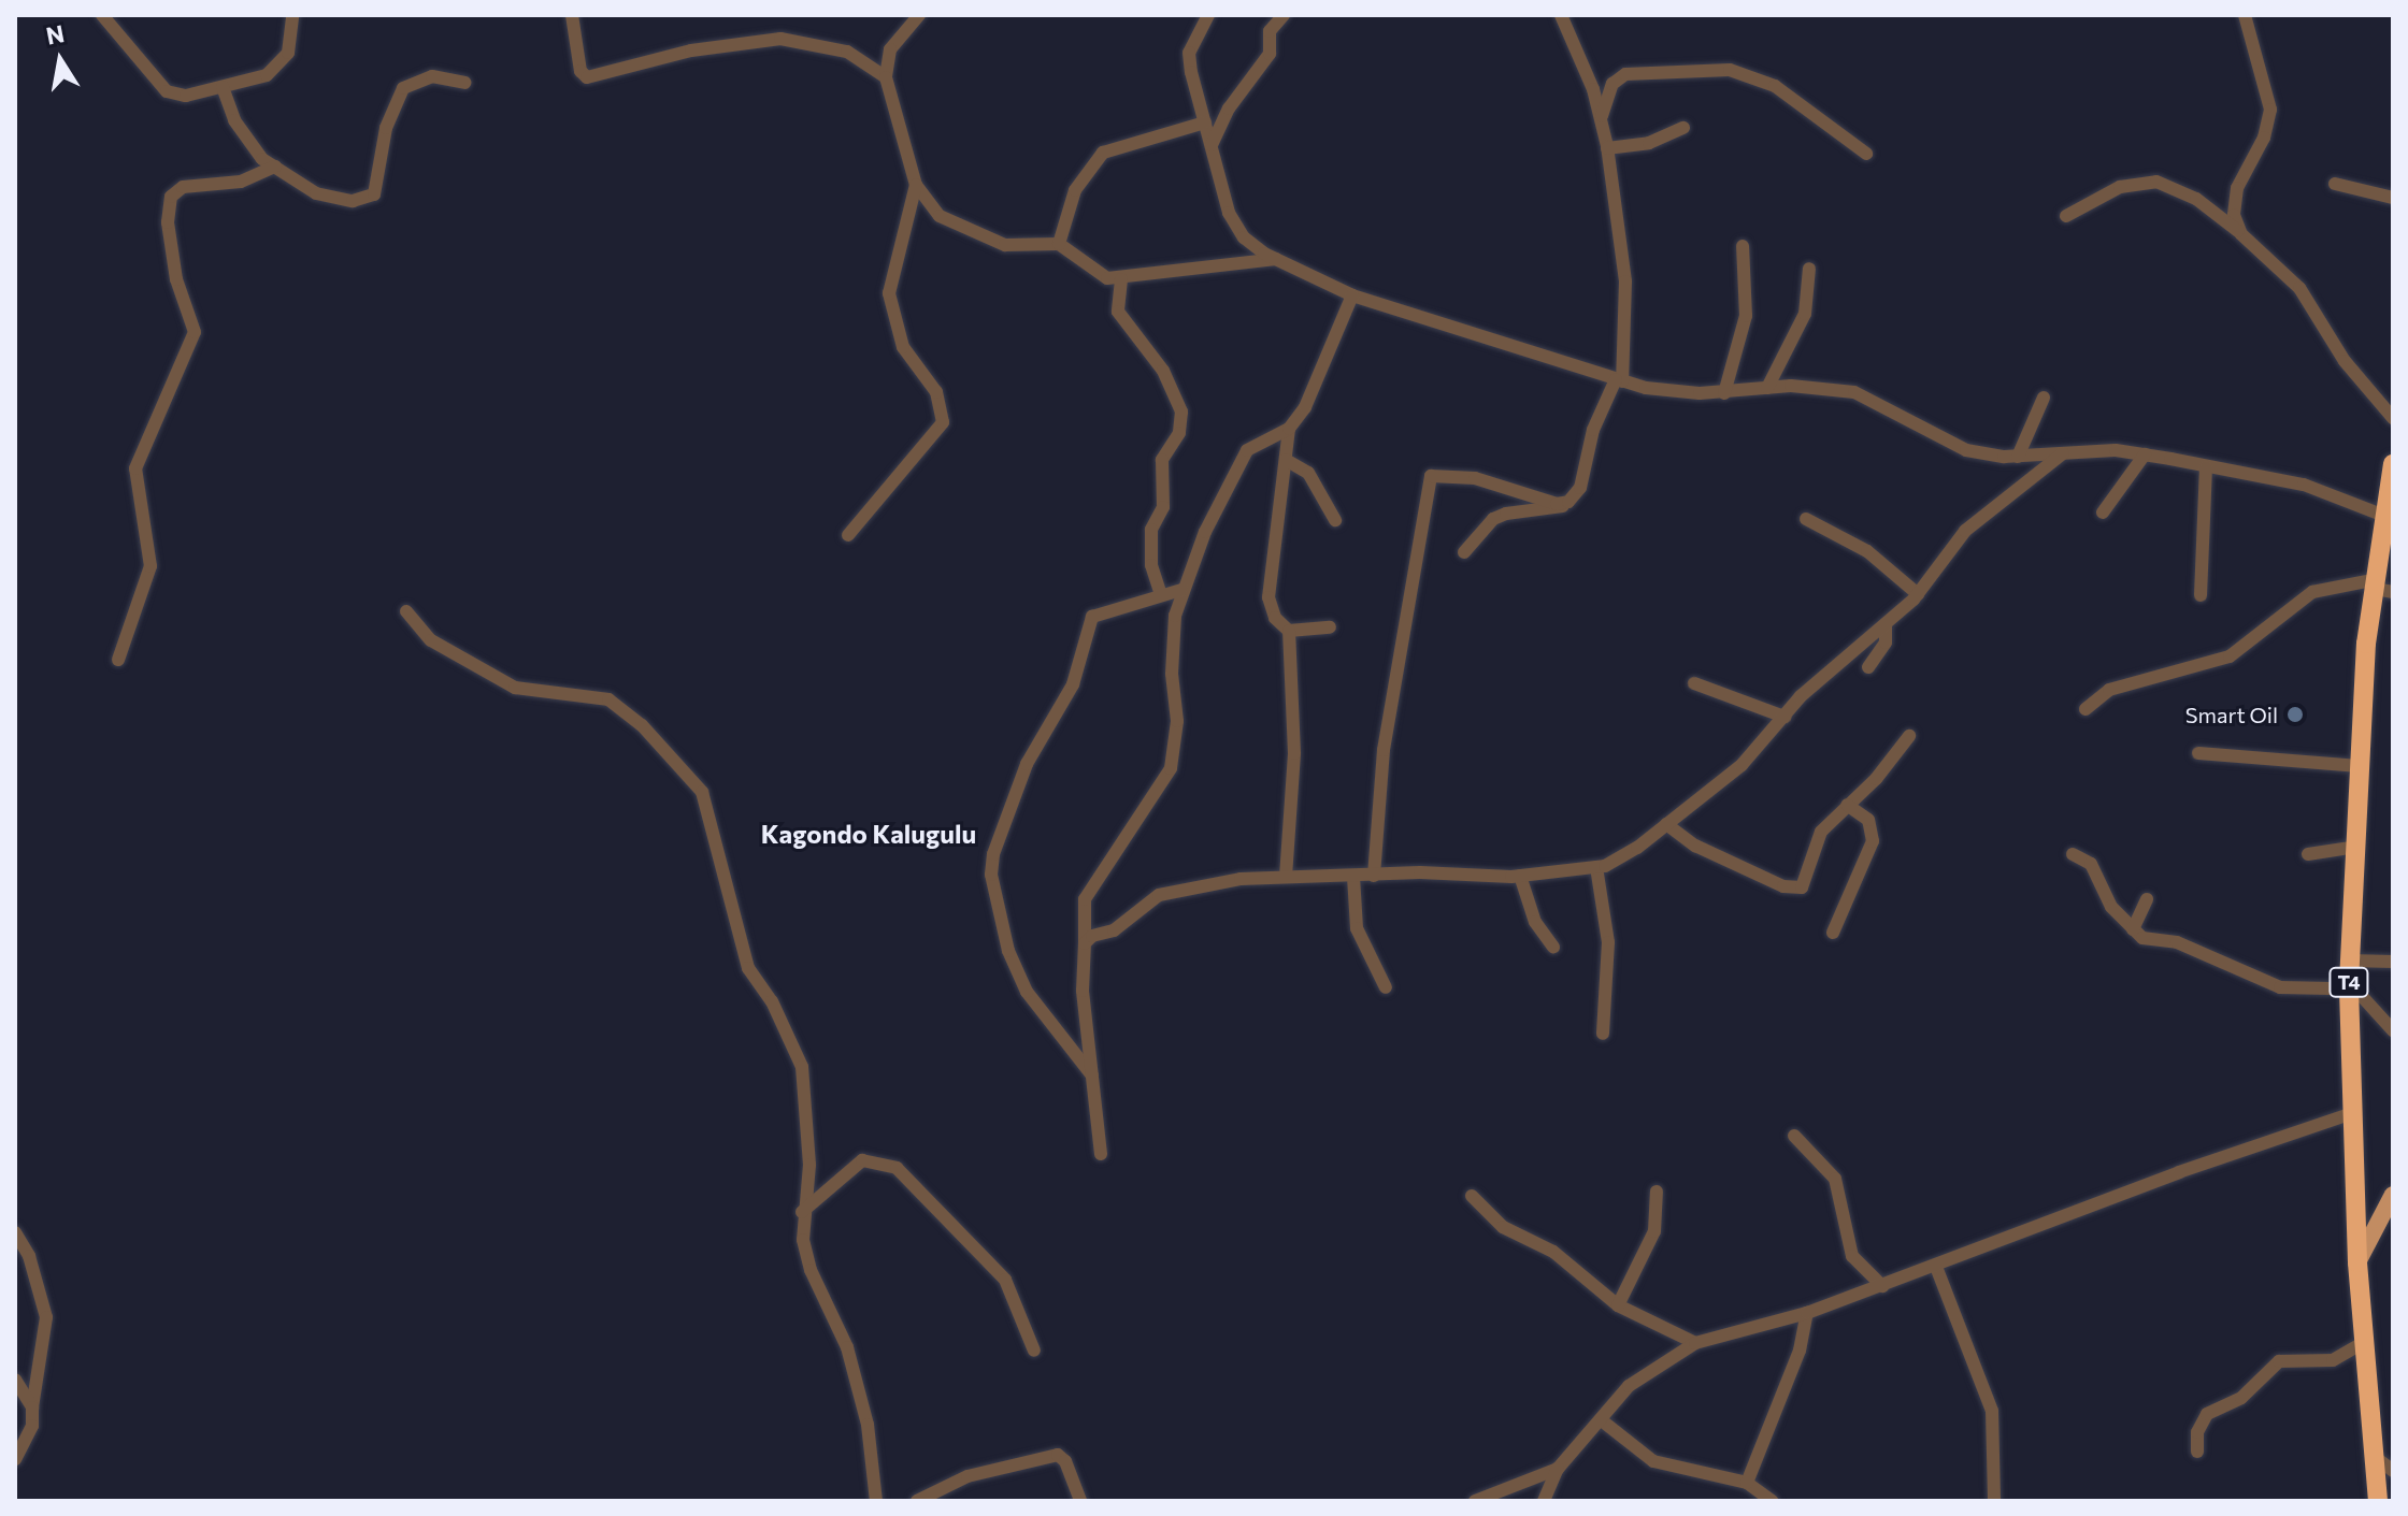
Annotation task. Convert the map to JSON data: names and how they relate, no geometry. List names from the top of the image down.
{
  "streets": {
    "highway": ["T4"]
  },
  "districts": ["Kagondo Kalugulu"],
  "places": ["Smart Oil"],
  "north": "top"
}
